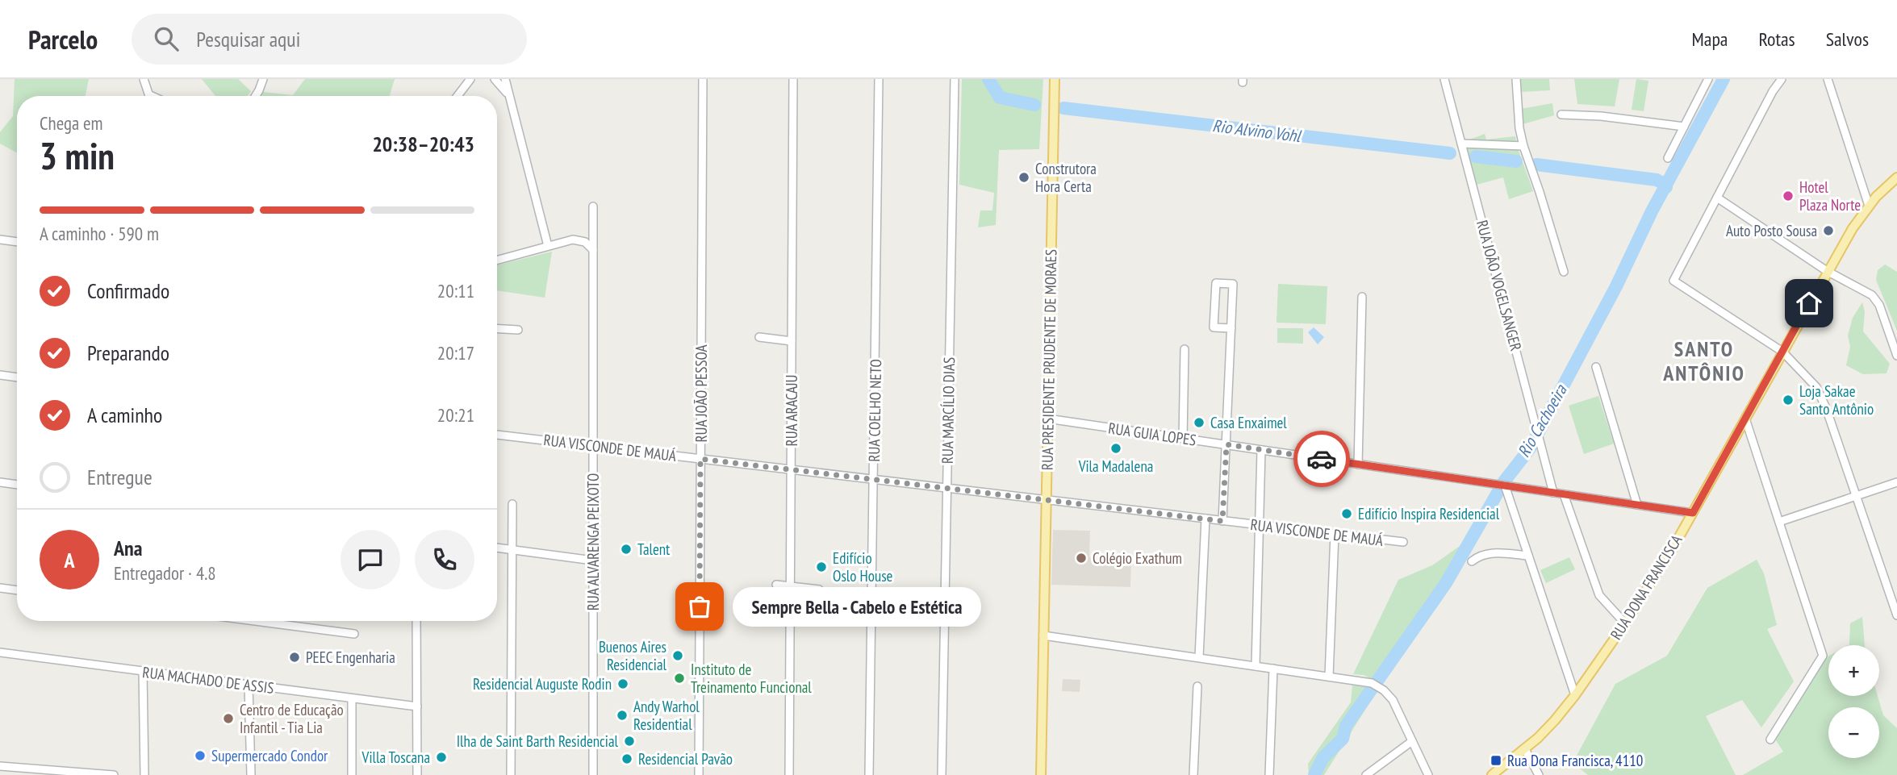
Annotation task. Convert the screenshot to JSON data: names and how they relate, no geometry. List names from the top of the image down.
{
  "streets": {
    "main road": ["RUA PRESIDENTE PRUDENTE DE MORAES", "RUA DONA FRANCISCA"],
    "street": [
      "RUA JOÃO VOGELSANGER",
      "RUA JOÃO PESSOA",
      "RUA ARACAJU",
      "RUA COELHO NETO",
      "RUA MARCÍLIO DIAS",
      "RUA GUIA LOPES",
      "RUA VISCONDE DE MAUÁ",
      "RUA ALVARENGA PEIXOTO",
      "RUA MACHADO DE ASSIS"
    ]
  },
  "crossings": [
    ["RUA JOÃO VOGELSANGER", "RUA GUIA LOPES"],
    ["RUA PRESIDENTE PRUDENTE DE MORAES", "RUA GUIA LOPES"],
    ["RUA PRESIDENTE PRUDENTE DE MORAES", "RUA VISCONDE DE MAUÁ"],
    ["RUA JOÃO PESSOA", "RUA VISCONDE DE MAUÁ"],
    ["RUA ARACAJU", "RUA VISCONDE DE MAUÁ"],
    ["RUA COELHO NETO", "RUA VISCONDE DE MAUÁ"],
    ["RUA MARCÍLIO DIAS", "RUA VISCONDE DE MAUÁ"],
    ["RUA GUIA LOPES", "RUA DONA FRANCISCA"],
    ["RUA VISCONDE DE MAUÁ", "RUA ALVARENGA PEIXOTO"]
  ],
  "districts": ["SANTO ANTÔNIO"],
  "water": ["Rio Alvino Vohl", "Rio Cachoeira"],
  "places": {
    "other": [
      "Construtora Hora Certa",
      "Hotel Plaza Norte",
      "Auto Posto Sousa",
      "Loja Sakae Santo Antônio",
      "Casa Enxaimel",
      "Vila Madalena",
      "Edifício Inspira Residencial",
      "Talent",
      "Colégio Exathum",
      "Edifício Oslo House",
      "Sempre Bella - Cabelo e Estética",
      "Buenos Aires Residencial",
      "PEEC Engenharia",
      "Instituto de Treinamento Funcional",
      "Residencial Auguste Rodin",
      "Andy Warhol Residential",
      "Centro de Educação Infantil - Tia Lia",
      "Ilha de Saint Barth Residencial",
      "Supermercado Condor",
      "Villa Toscana",
      "Residencial Pavão"
    ],
    "transit": ["Rua Dona Francisca, 4110"]
  },
  "page": {
    "header": "Parcelo",
    "search": "Pesquisar aqui",
    "nav": ["Mapa", "Rotas", "Salvos"],
    "heading": ["3 min", "Chega em", "20:38–20:43"],
    "panel": ["Ana", "Entregador · 4.8"],
    "bar": "A caminho · 590 m",
    "list": [
      ["Confirmado", "20:11"],
      ["Preparando", "20:17"],
      ["A caminho", "20:21"],
      "Entregue"
    ],
    "round": "A",
    "bubble": "Sempre Bella - Cabelo e Estética",
    "map_buttons": ["+", "−"]
  }
}
